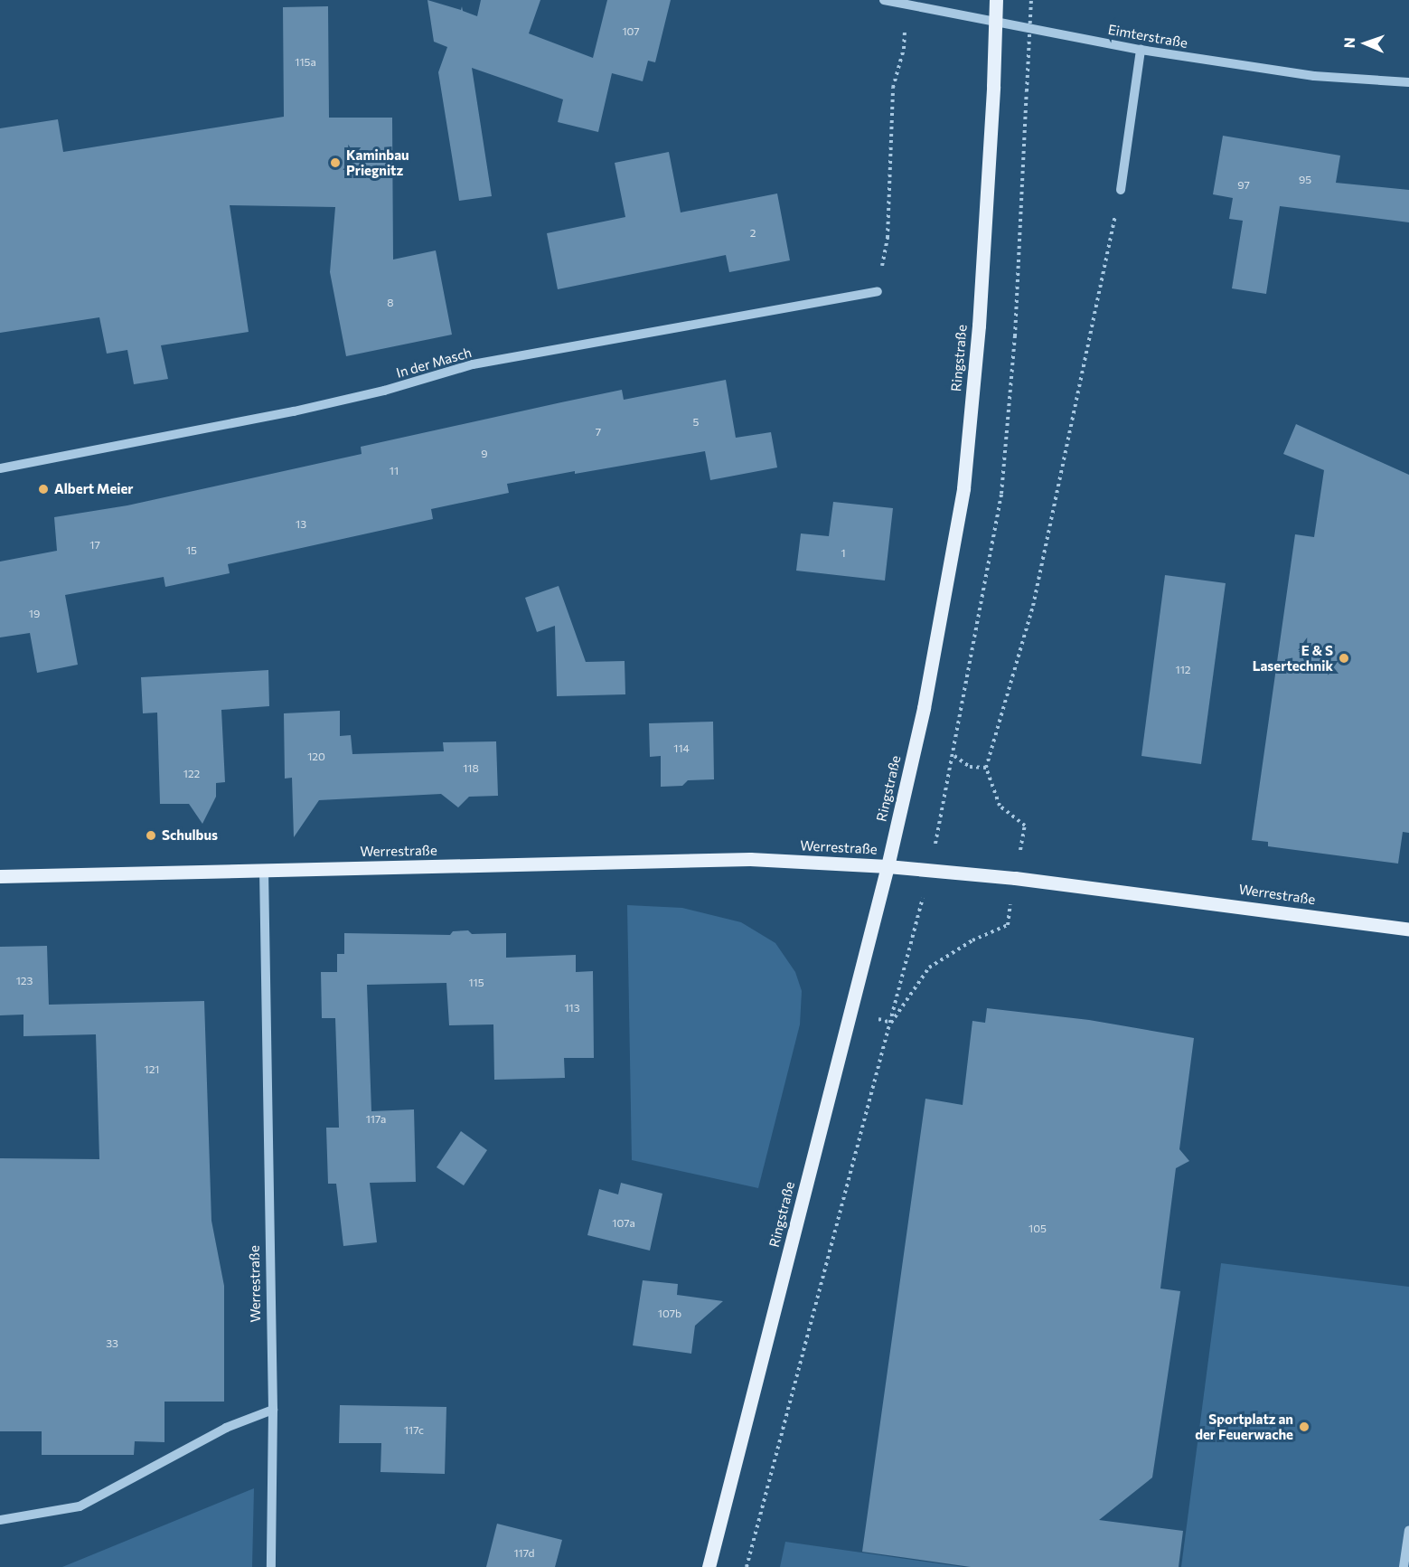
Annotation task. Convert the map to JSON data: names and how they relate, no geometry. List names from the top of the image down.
{
  "streets": {
    "main road": ["Ringstraße", "Werrestraße"],
    "street": ["Eimterstraße", "In der Masch"]
  },
  "crossings": [
    ["Ringstraße", "Werrestraße"]
  ],
  "places": [
    "Kaminbau Priegnitz",
    "Albert Meier",
    "E & S Lasertechnik",
    "Schulbus",
    "Sportplatz an der Feuerwache"
  ],
  "house_numbers": [
    "107",
    "115a",
    "95",
    "97",
    "2",
    "8",
    "5",
    "7",
    "9",
    "11",
    "13",
    "17",
    "15",
    "1",
    "19",
    "112",
    "114",
    "120",
    "118",
    "122",
    "123",
    "115",
    "113",
    "121",
    "117a",
    "107a",
    "105",
    "107b",
    "33",
    "117c",
    "117d"
  ],
  "north": "left"
}
